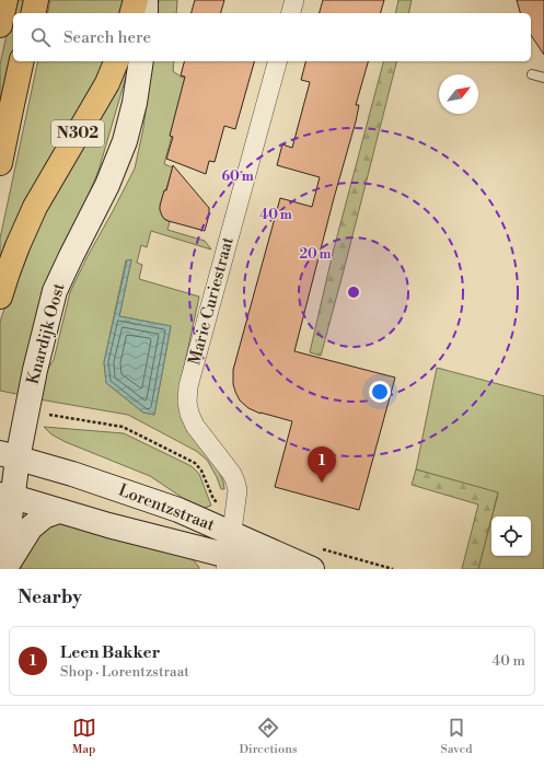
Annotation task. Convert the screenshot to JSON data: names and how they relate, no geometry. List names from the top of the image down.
{
  "streets": {
    "main road": ["N302"],
    "street": ["Marie Curiestraat", "Knardijk Oost", "Lorentzstraat"]
  },
  "crossings": [
    ["Marie Curiestraat", "Lorentzstraat"],
    ["Knardijk Oost", "Lorentzstraat"]
  ],
  "north": "top right",
  "page": {
    "search": "Search here",
    "pins": "1",
    "heading": "Nearby",
    "list": [
      {
        "mark": "1",
        "name": "Leen Bakker",
        "note": "Shop · Lorentzstraat",
        "value": "40 m"
      }
    ],
    "nav": ["Map", "Directions", "Saved"]
  },
  "rings": ["60 m", "40 m", "20 m"]
}
